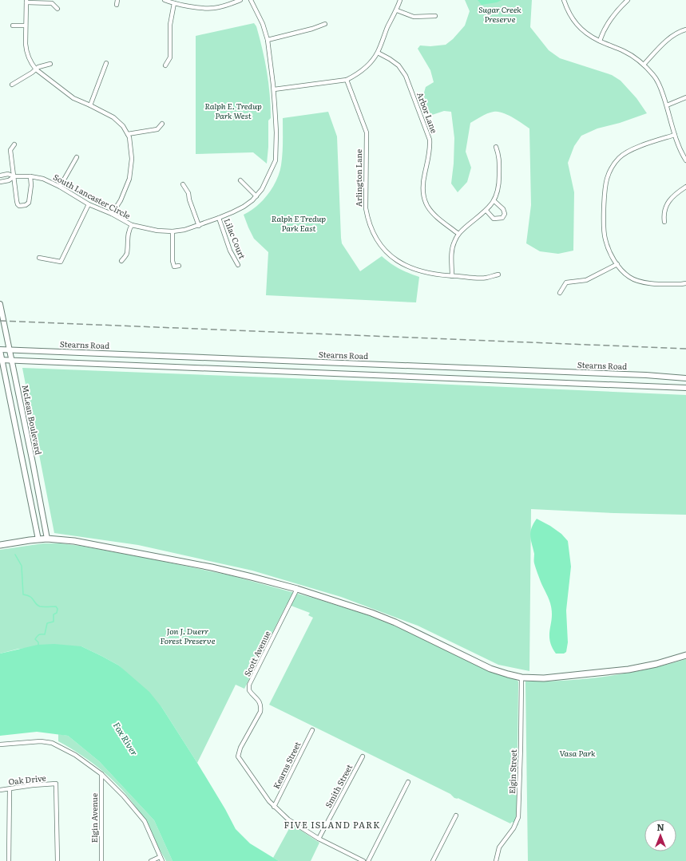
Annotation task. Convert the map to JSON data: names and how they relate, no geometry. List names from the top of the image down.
{
  "streets": {
    "main road": ["Stearns Road", "McLean Boulevard"],
    "street": [
      "Arbor Lane",
      "Arlington Lane",
      "South Lancaster Circle",
      "Lilac Court",
      "Scott Avenue",
      "Kearns Street",
      "Elgin Street",
      "Oak Drive",
      "Smith Street",
      "Elgin Avenue"
    ]
  },
  "crossings": [
    ["South Lancaster Circle", "Lilac Court"],
    ["Stearns Road", "McLean Boulevard"],
    ["Scott Avenue", "Kearns Street"]
  ],
  "districts": ["FIVE ISLAND PARK"],
  "water": ["Fox River"],
  "parks": [
    "Sugar Creek Preserve",
    "Ralph E. Tredup Park West",
    "Ralph E Tredup Park East",
    "Jon J. Duerr Forest Preserve",
    "Vasa Park"
  ],
  "north": "top"
}
